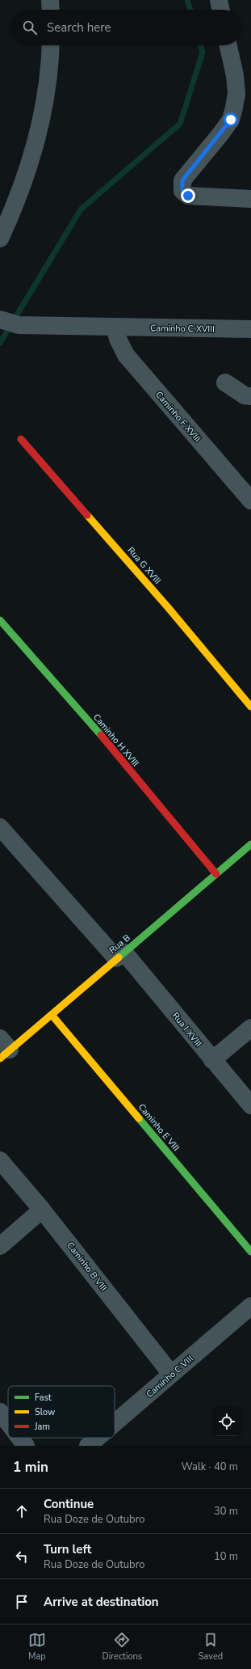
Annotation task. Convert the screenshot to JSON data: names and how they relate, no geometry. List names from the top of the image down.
{
  "streets": {
    "street": [
      "Caminho C XVIII",
      "Caminho F XVIII",
      "Rua G XVIII",
      "Caminho H XVIII",
      "Rua B",
      "Rua I XVIII",
      "Caminho E VIII",
      "Caminho B VIII",
      "Caminho C VIII"
    ]
  },
  "crossings": [
    ["Caminho C XVIII", "Caminho F XVIII"],
    ["Caminho H XVIII", "Rua B"],
    ["Rua B", "Rua I XVIII"],
    ["Rua B", "Caminho E VIII"],
    ["Caminho B VIII", "Caminho C VIII"]
  ],
  "legend": ["Fast", "Slow", "Jam"],
  "page": {
    "search": "Search here",
    "heading": ["1 min", "Walk · 40 m"],
    "list": [
      ["Continue", "Rua Doze de Outubro", "30 m"],
      ["Turn left", "Rua Doze de Outubro", "10 m"],
      "Arrive at destination"
    ],
    "nav": ["Map", "Directions", "Saved"]
  }
}
